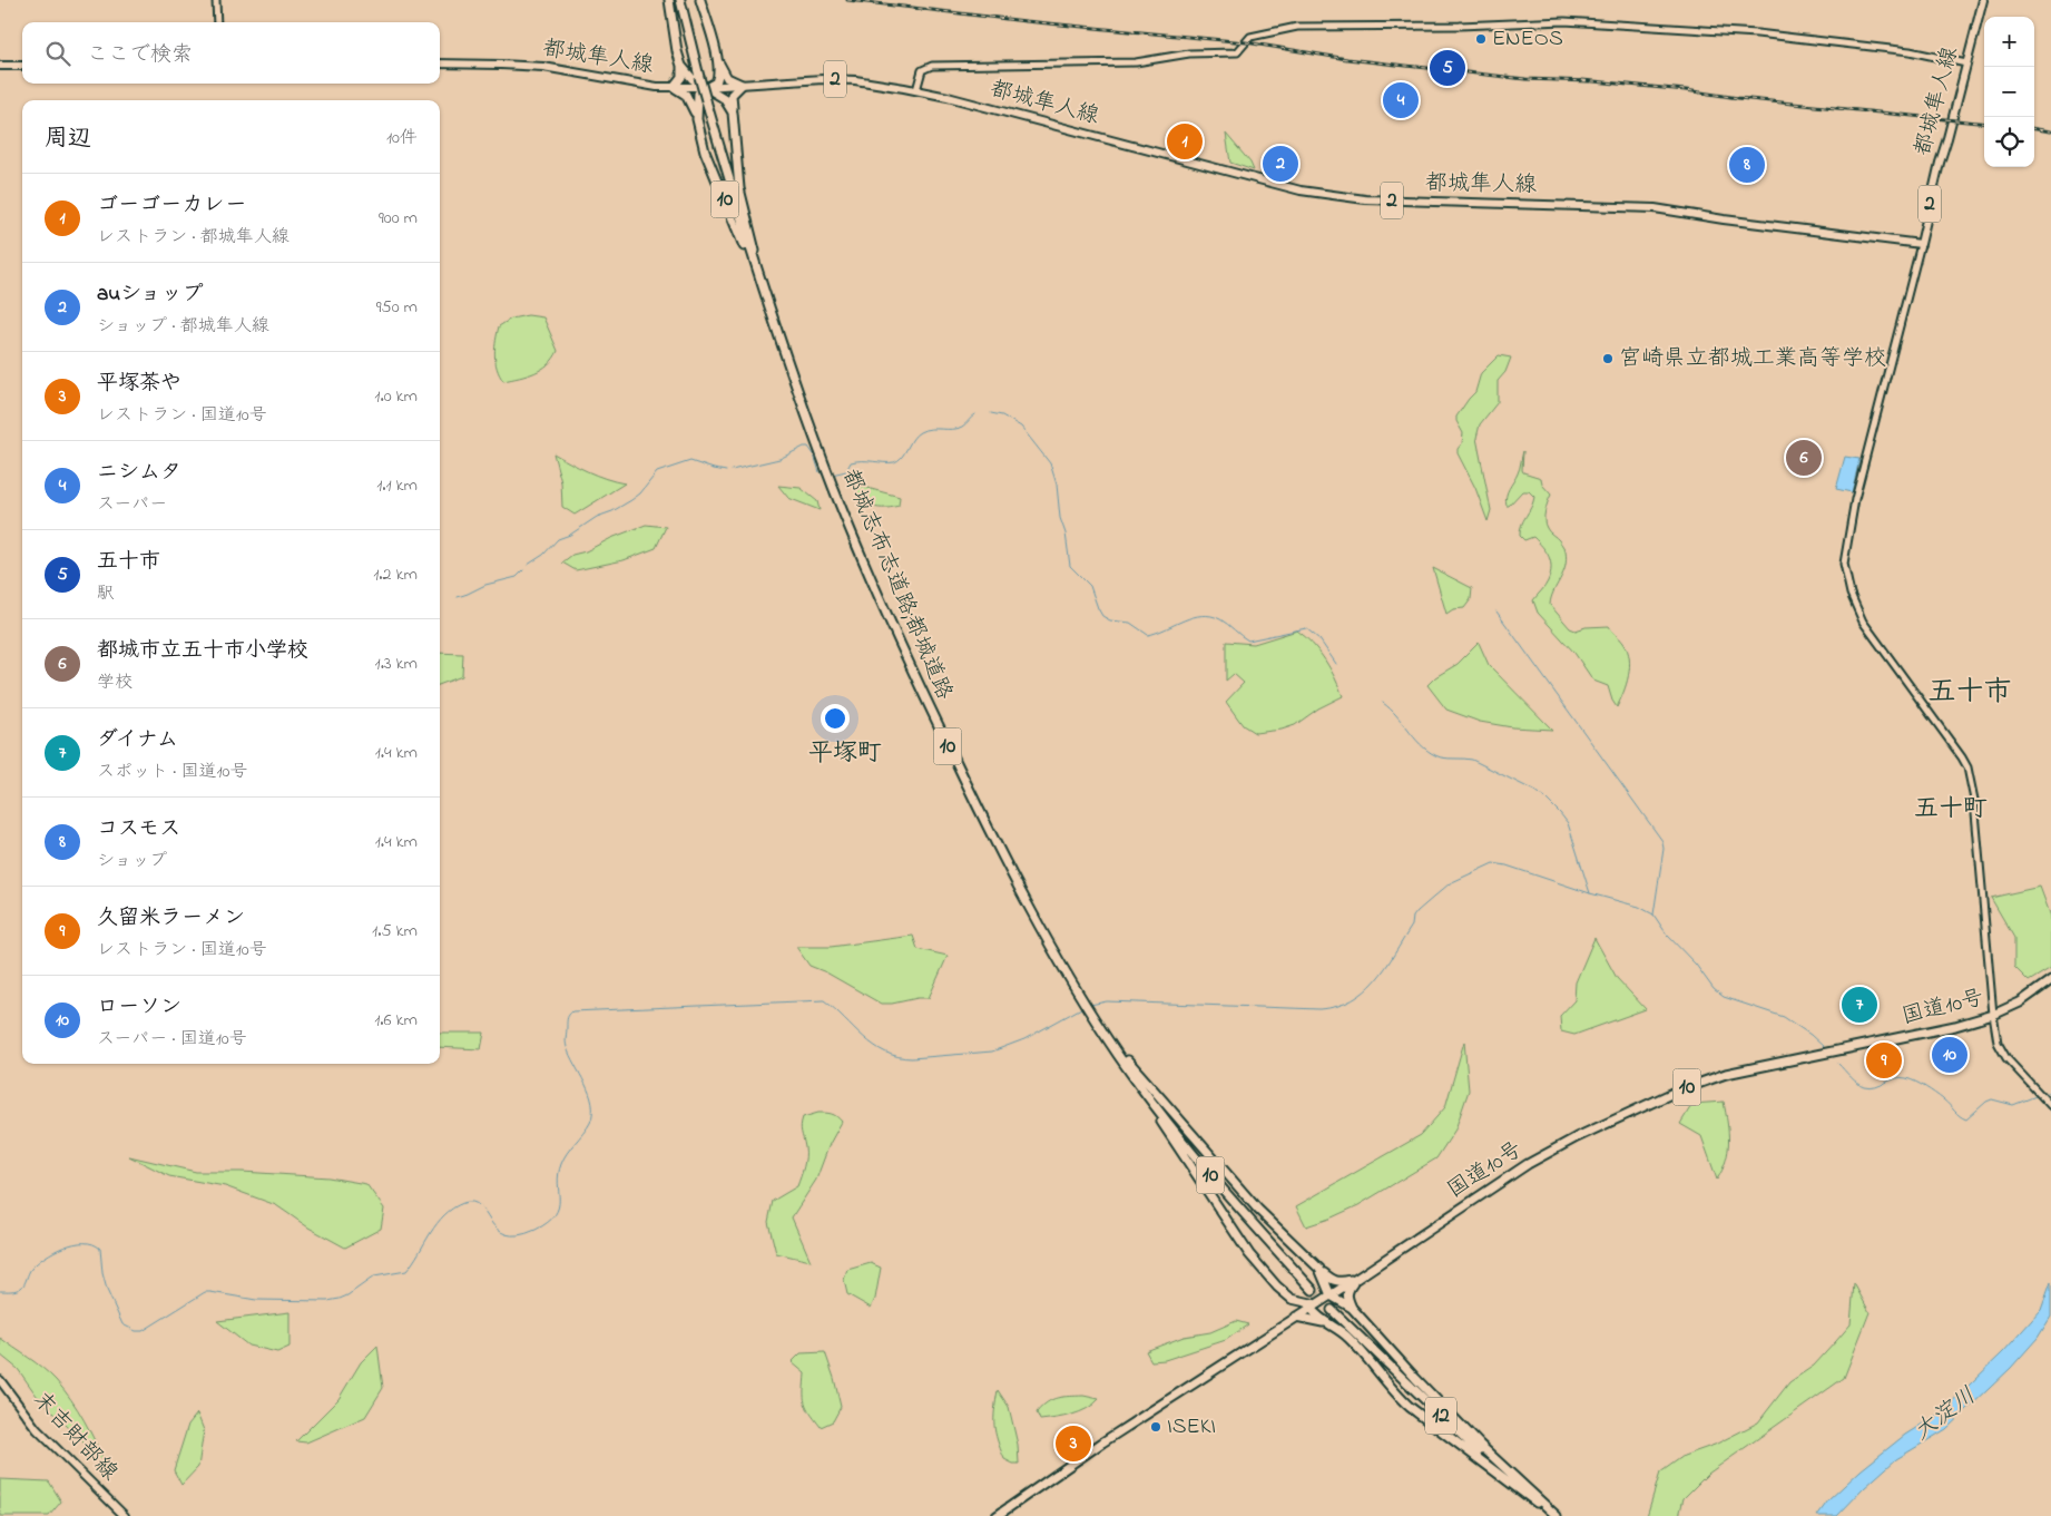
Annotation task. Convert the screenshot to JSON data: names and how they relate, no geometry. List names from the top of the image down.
{
  "streets": {
    "highway": [
      "10",
      "都城志布志道路;都城道路",
      "国道10号",
      "12"
    ],
    "main road": ["都城隼人線", "2", "末吉財部線"]
  },
  "crossings": [
    ["都城隼人線", "10"],
    ["10", "都城志布志道路;都城道路"]
  ],
  "districts": ["五十市", "平塚町", "五十町"],
  "water": ["大淀川"],
  "places": ["ENEOS", "宮崎県立都城工業高等学校", "ISEKI"],
  "page": {
    "map_buttons": ["+", "−"],
    "search": "ここで検索",
    "pins": [
      "5",
      "4",
      "1",
      "2",
      "8",
      "6",
      "7",
      "10",
      "9",
      "3"
    ],
    "heading": ["周辺", "10件"],
    "list": [
      {
        "mark": "1",
        "name": "ゴーゴーカレー",
        "note": "レストラン · 都城隼人線",
        "value": "900 m"
      },
      {
        "mark": "2",
        "name": "auショップ",
        "note": "ショップ · 都城隼人線",
        "value": "950 m"
      },
      {
        "mark": "3",
        "name": "平塚茶や",
        "note": "レストラン · 国道10号",
        "value": "1.0 km"
      },
      {
        "mark": "4",
        "name": "ニシムタ",
        "note": "スーパー",
        "value": "1.1 km"
      },
      {
        "mark": "5",
        "name": "五十市",
        "note": "駅",
        "value": "1.2 km"
      },
      {
        "mark": "6",
        "name": "都城市立五十市小学校",
        "note": "学校",
        "value": "1.3 km"
      },
      {
        "mark": "7",
        "name": "ダイナム",
        "note": "スポット · 国道10号",
        "value": "1.4 km"
      },
      {
        "mark": "8",
        "name": "コスモス",
        "note": "ショップ",
        "value": "1.4 km"
      },
      {
        "mark": "9",
        "name": "久留米ラーメン",
        "note": "レストラン · 国道10号",
        "value": "1.5 km"
      },
      {
        "mark": "10",
        "name": "ローソン",
        "note": "スーパー · 国道10号",
        "value": "1.6 km"
      }
    ]
  }
}
